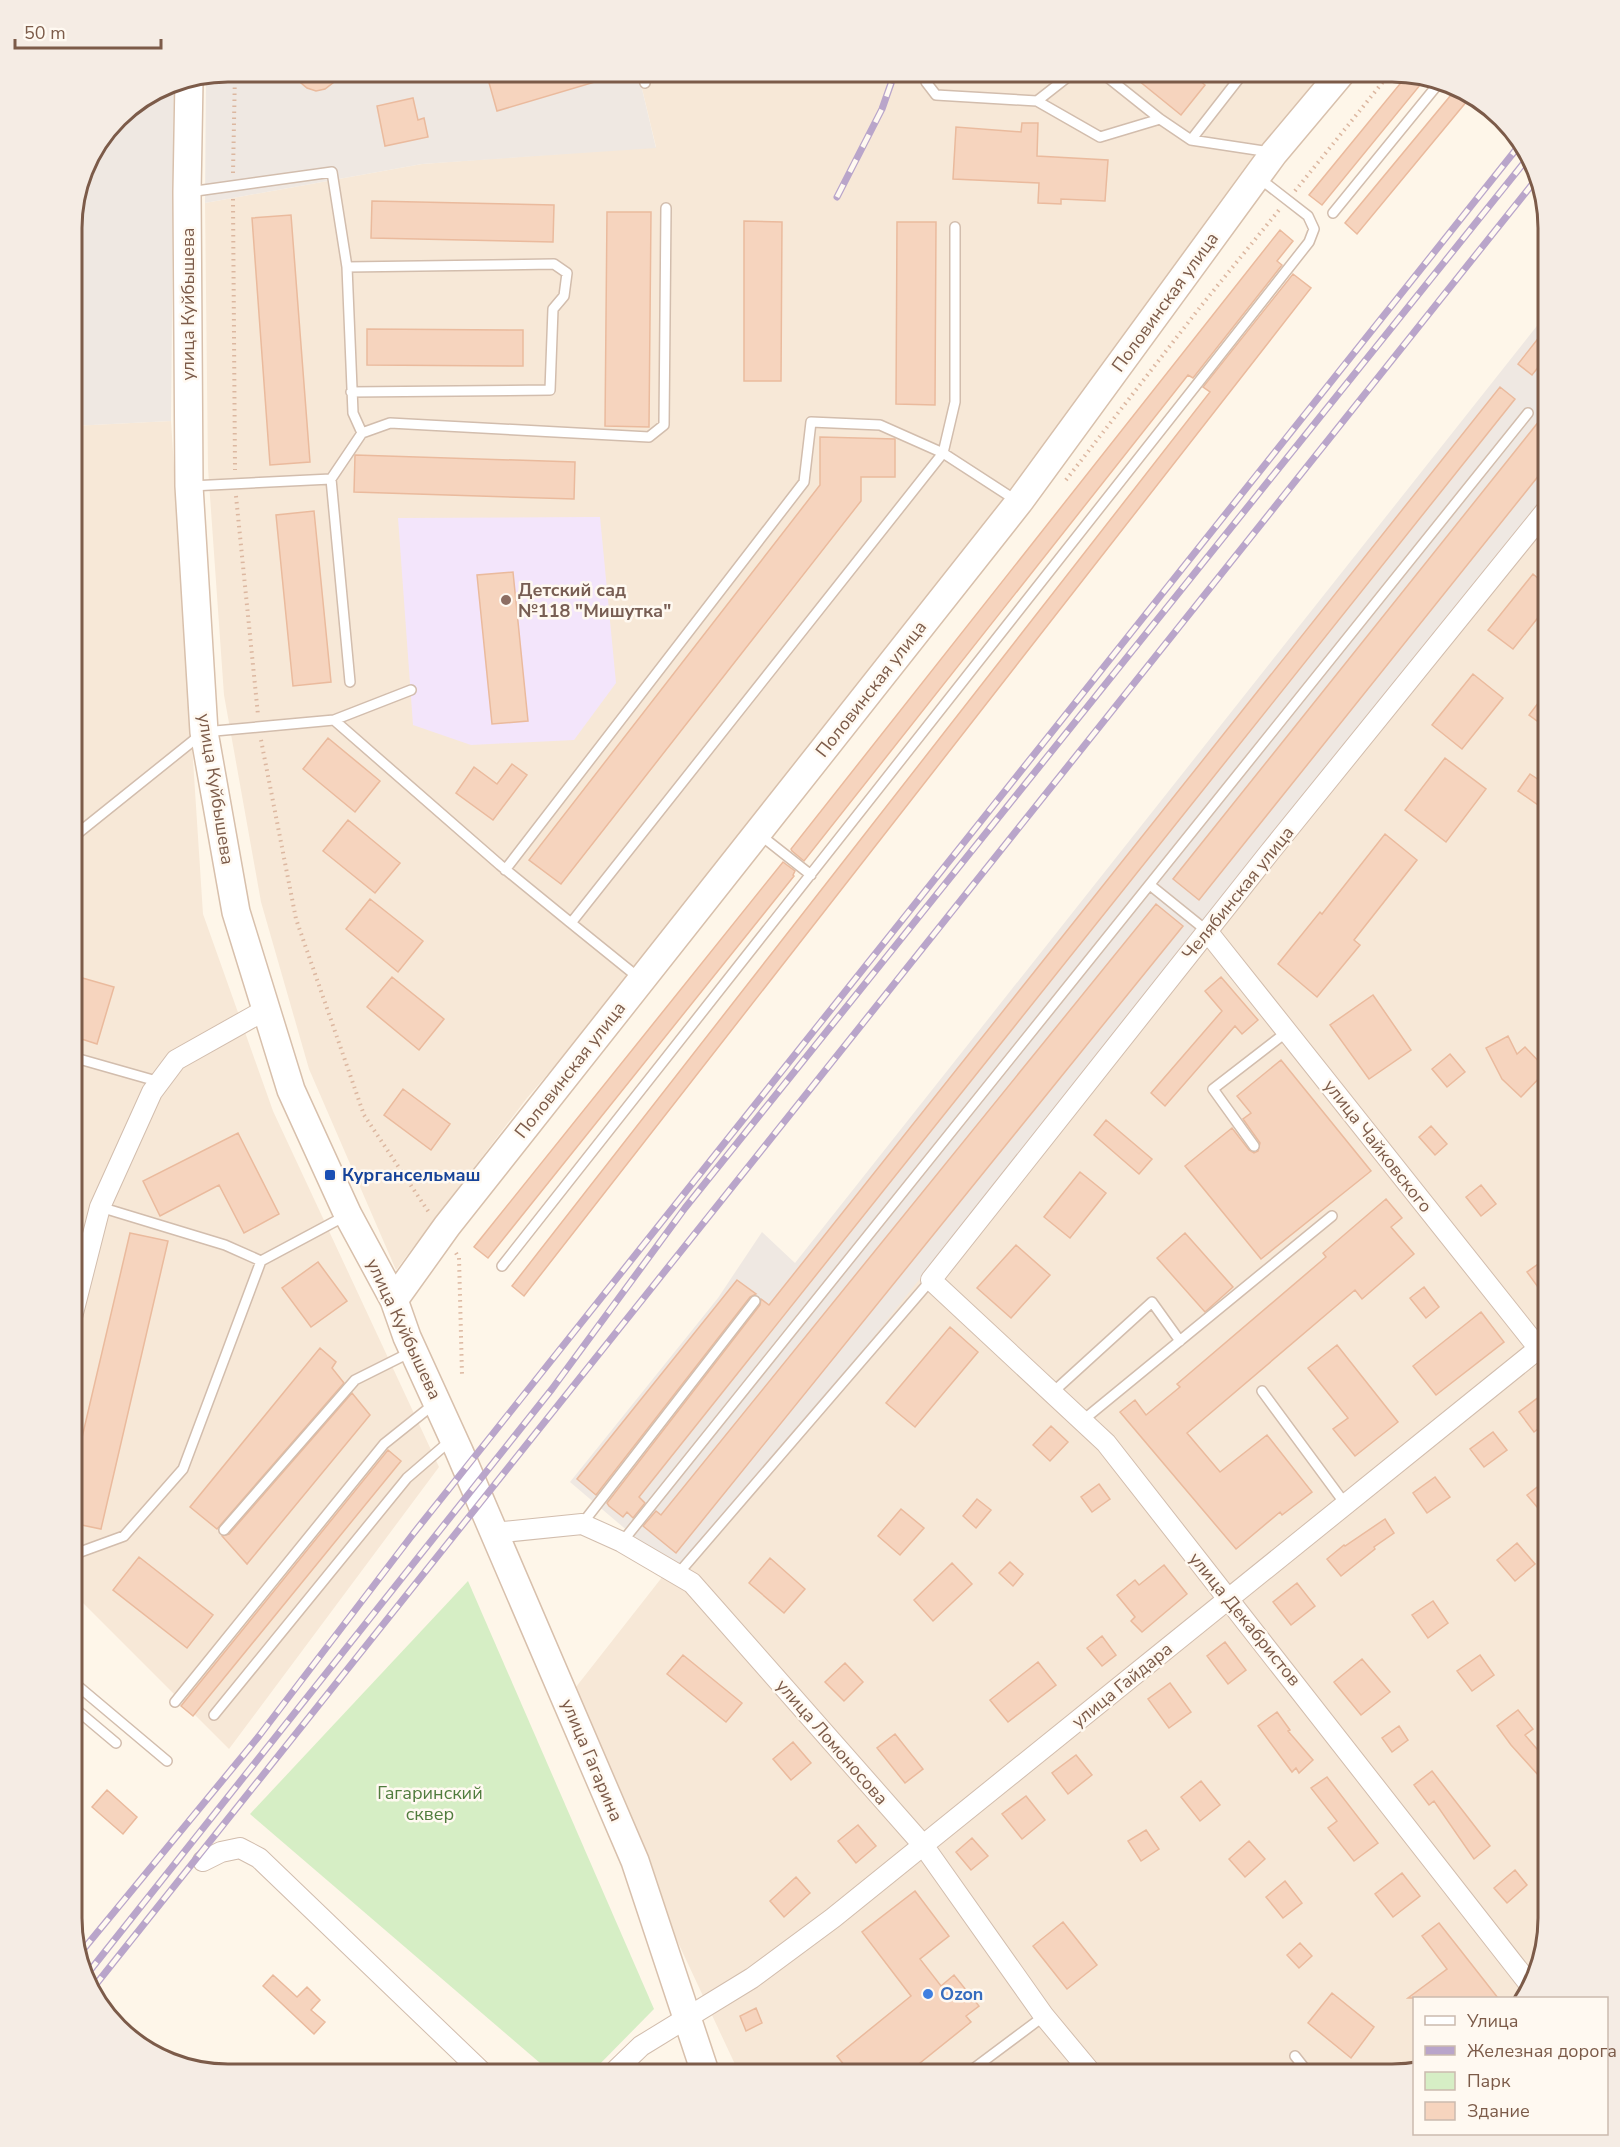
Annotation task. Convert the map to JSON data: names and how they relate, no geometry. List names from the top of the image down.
{
  "streets": {
    "main road": ["Половинская улица", "улица Куйбышева", "улица Гагарина"],
    "street": [
      "Челябинская улица",
      "улица Чайковского",
      "улица Декабристов",
      "улица Гайдара",
      "улица Ломоносова"
    ]
  },
  "crossings": [
    ["Половинская улица", "улица Куйбышева"],
    ["улица Куйбышева", "улица Гагарина"],
    ["Челябинская улица", "улица Чайковского"],
    ["Челябинская улица", "улица Декабристов"],
    ["улица Декабристов", "улица Гайдара"],
    ["улица Гайдара", "улица Ломоносова"],
    ["улица Гайдара", "улица Гагарина"]
  ],
  "parks": ["Гагаринский сквер"],
  "places": {
    "other": ["Детский сад №118 \"Мишутка\"", "Ozon"],
    "transit": ["Кургансельмаш"]
  },
  "legend": [
    "Улица",
    "Железная дорога",
    "Парк",
    "Здание"
  ],
  "scale_bar": "50 m"
}
